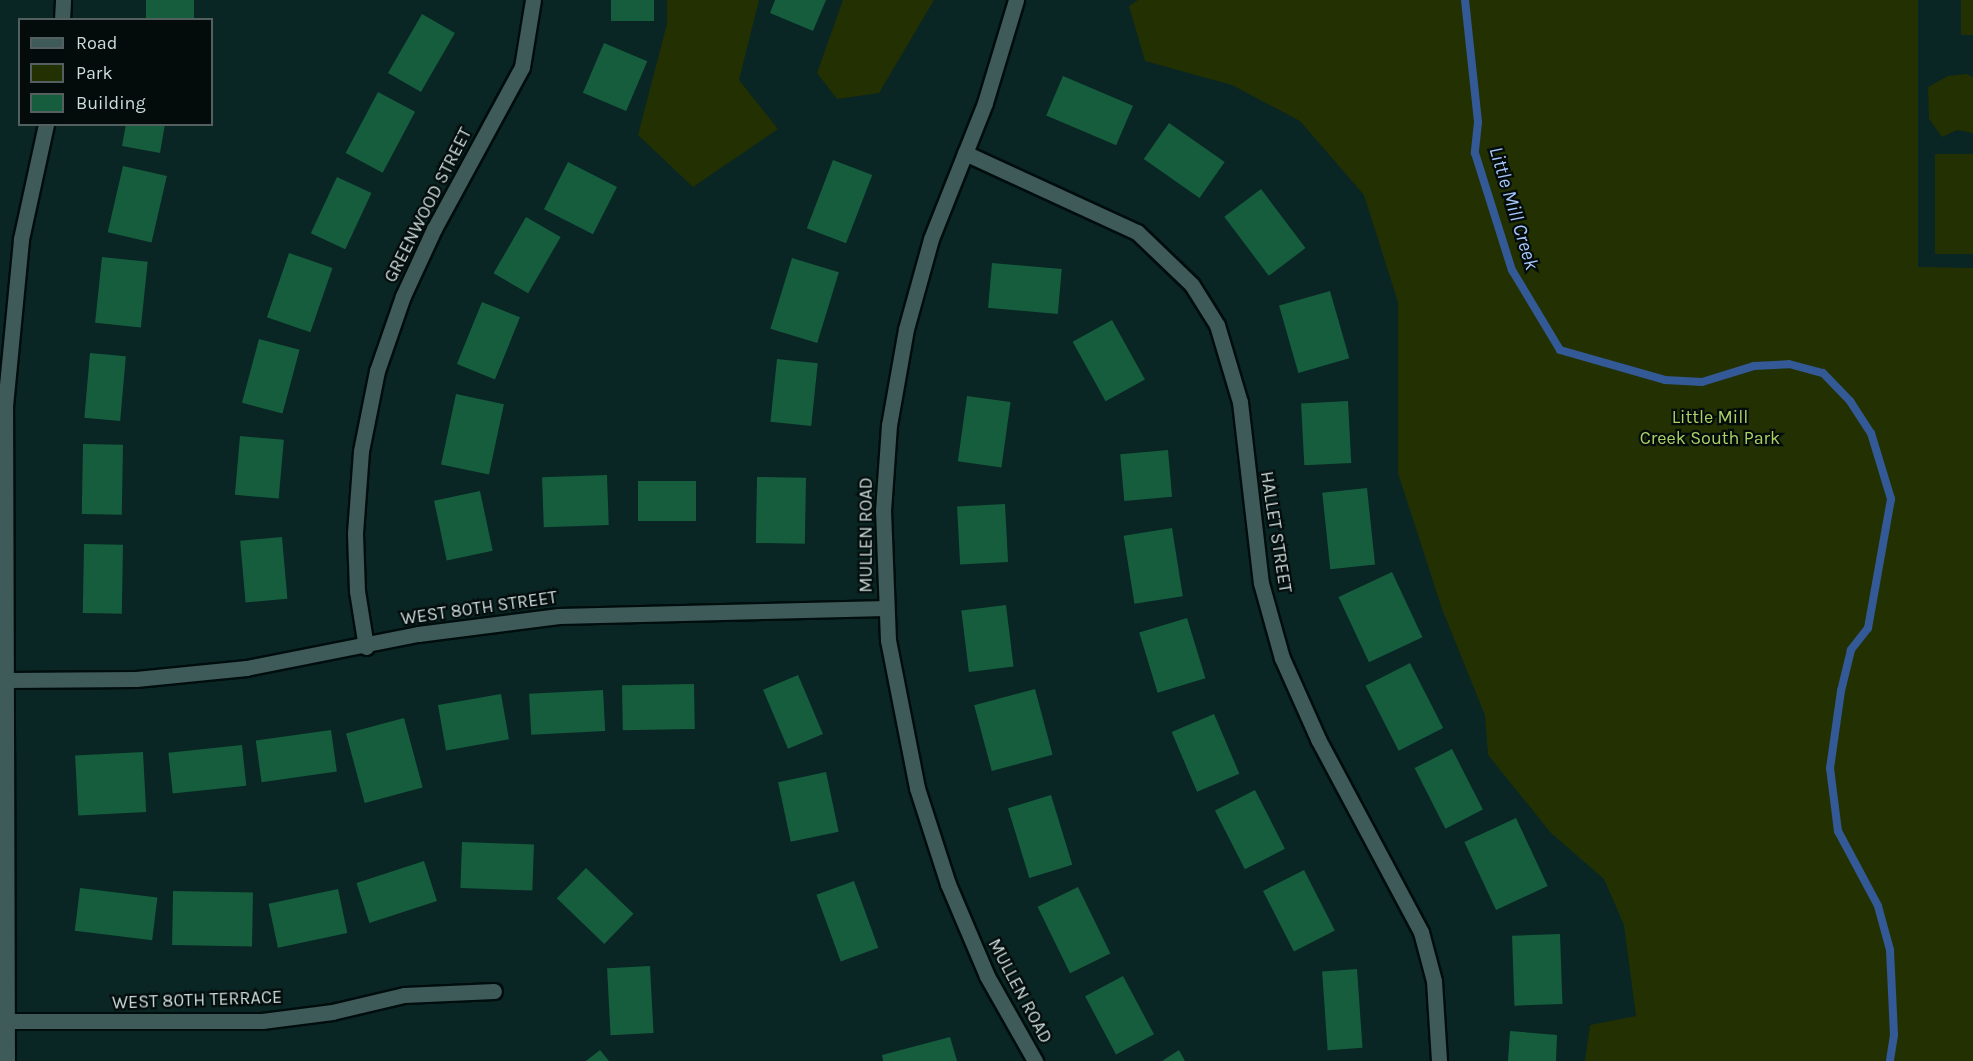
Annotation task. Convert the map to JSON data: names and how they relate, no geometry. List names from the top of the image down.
{
  "streets": {
    "street": [
      "GREENWOOD STREET",
      "HALLET STREET",
      "MULLEN ROAD",
      "WEST 80TH STREET",
      "WEST 80TH TERRACE"
    ]
  },
  "crossings": [
    ["GREENWOOD STREET", "WEST 80TH STREET"],
    ["HALLET STREET", "MULLEN ROAD"],
    ["MULLEN ROAD", "WEST 80TH STREET"]
  ],
  "water": ["Little Mill Creek"],
  "parks": ["Little Mill Creek South Park"],
  "legend": ["Road", "Park", "Building"]
}
